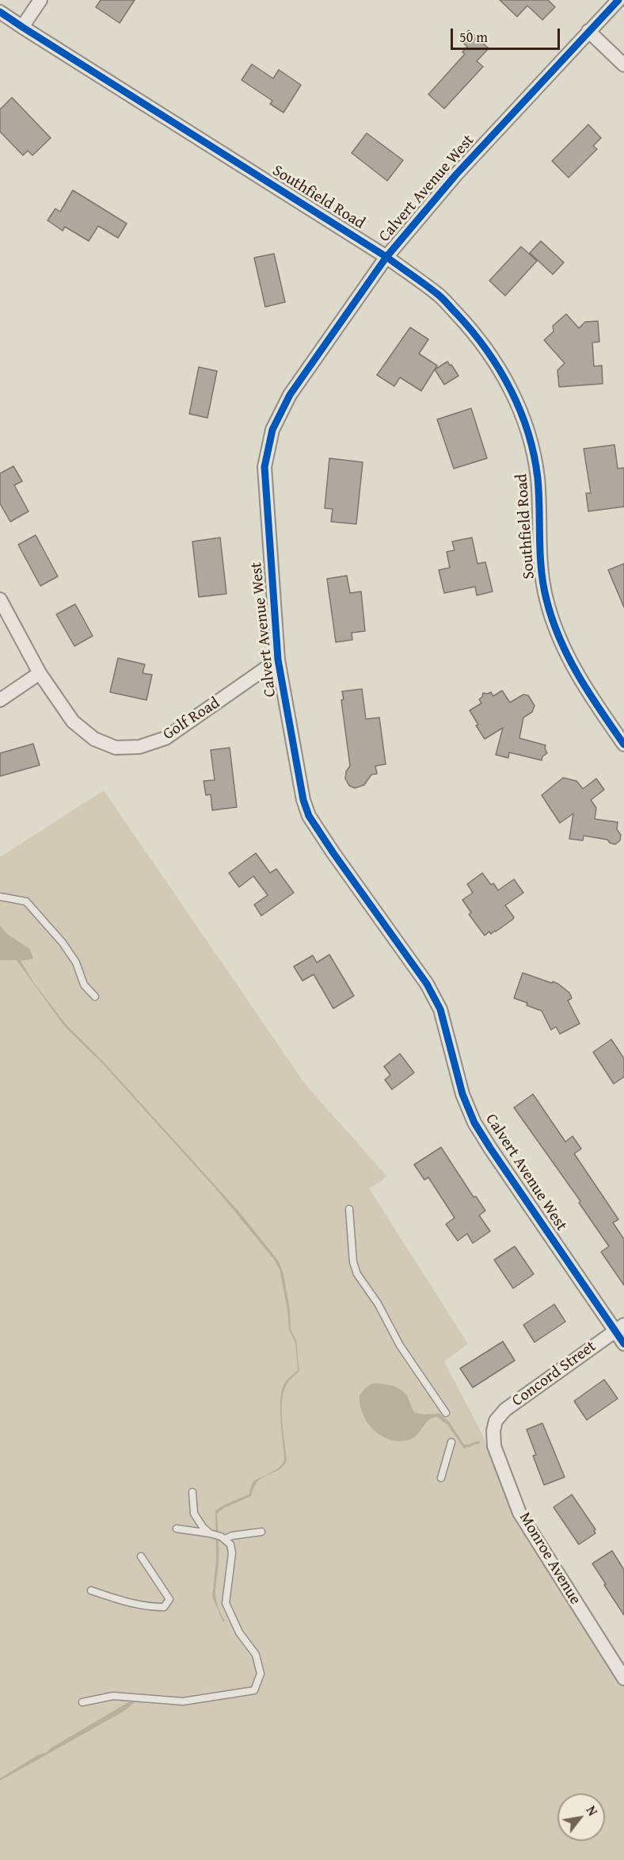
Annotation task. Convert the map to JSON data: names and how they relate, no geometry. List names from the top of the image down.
{
  "streets": {
    "street": [
      "Calvert Avenue West",
      "Southfield Road",
      "Golf Road",
      "Concord Street",
      "Monroe Avenue"
    ]
  },
  "crossings": [
    ["Calvert Avenue West", "Southfield Road"],
    ["Calvert Avenue West", "Golf Road"],
    ["Calvert Avenue West", "Concord Street"],
    ["Concord Street", "Monroe Avenue"]
  ],
  "scale_bar": "50 m",
  "north": "top right"
}
